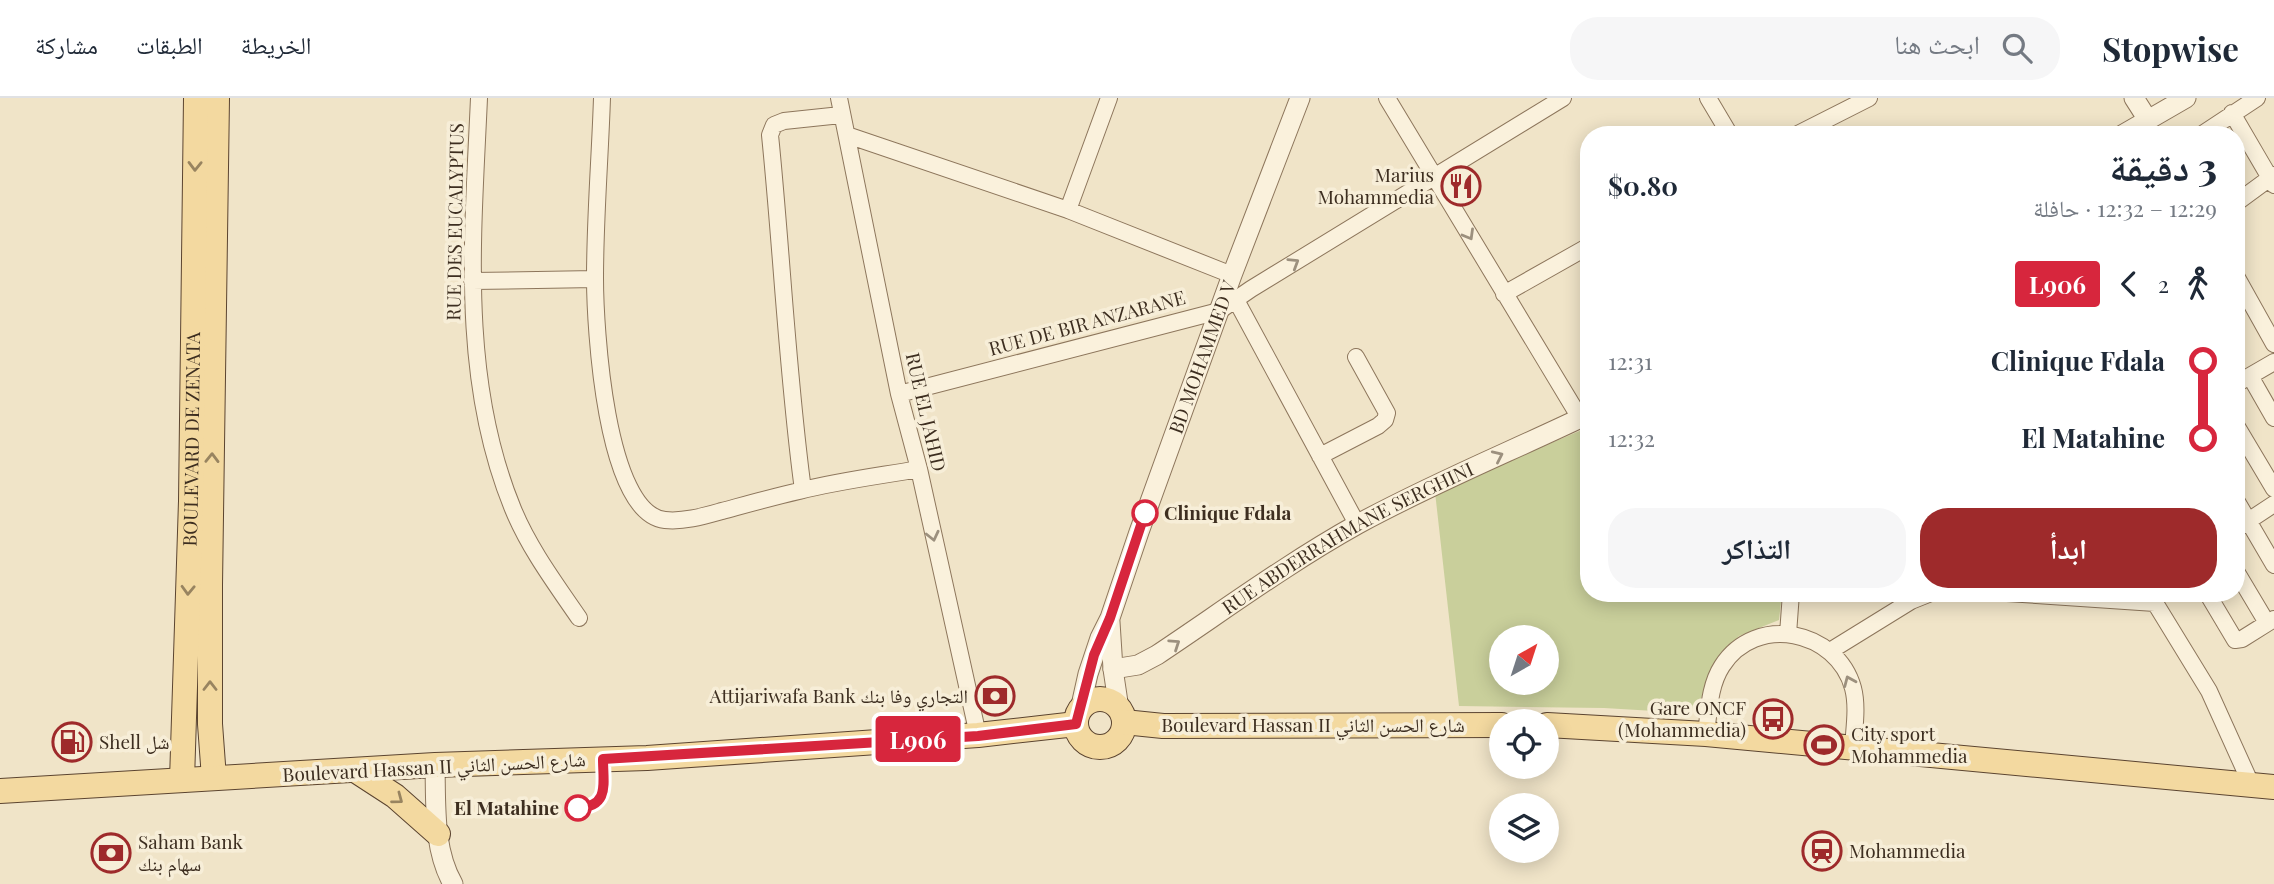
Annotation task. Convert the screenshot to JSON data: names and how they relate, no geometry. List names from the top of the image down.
{
  "streets": {
    "main road": ["BOULEVARD DE ZENATA", "Boulevard Hassan II شارع الحسن الثاني"],
    "street": [
      "RUE DES EUCALYPTUS",
      "RUE DE BIR ANZARANE",
      "BD MOHAMMED V",
      "RUE EL JAHID",
      "RUE ABDERRAHMANE SERGHINI"
    ]
  },
  "crossings": [
    ["RUE DE BIR ANZARANE", "BD MOHAMMED V"],
    ["RUE DE BIR ANZARANE", "RUE EL JAHID"],
    ["BD MOHAMMED V", "RUE ABDERRAHMANE SERGHINI"],
    ["BD MOHAMMED V", "Boulevard Hassan II شارع الحسن الثاني"],
    ["RUE EL JAHID", "Boulevard Hassan II شارع الحسن الثاني"],
    ["BOULEVARD DE ZENATA", "Boulevard Hassan II شارع الحسن الثاني"]
  ],
  "one_way": ["RUE EL JAHID", "RUE ABDERRAHMANE SERGHINI"],
  "places": {
    "restaurant": ["Marius Mohammedia"],
    "other": ["Clinique Fdala", "El Matahine"],
    "bank": ["Attijariwafa Bank التجاري وفا بنك", "Saham Bank سهام بنك"],
    "bus stop": ["Gare ONCF (Mohammedia)"],
    "fuel station": ["Shell شل"],
    "sports": ["City sport Mohammedia"],
    "station": ["Mohammedia"]
  },
  "lines": ["bus line L906"],
  "north": "top right",
  "page": {
    "header": "Stopwise",
    "search": "ابحث هنا",
    "nav": ["الخريطة", "الطبقات", "مشاركة"],
    "on_map": "L906",
    "heading": ["3 دقيقة", "12:29 – 12:32 · حافلة", "$0.80"],
    "legs": ["2", "L906"],
    "list": [
      {
        "name": "Clinique Fdala",
        "value": "12:31"
      },
      {
        "name": "El Matahine",
        "value": "12:32"
      }
    ],
    "buttons": ["ابدأ", "التذاكر"]
  }
}
